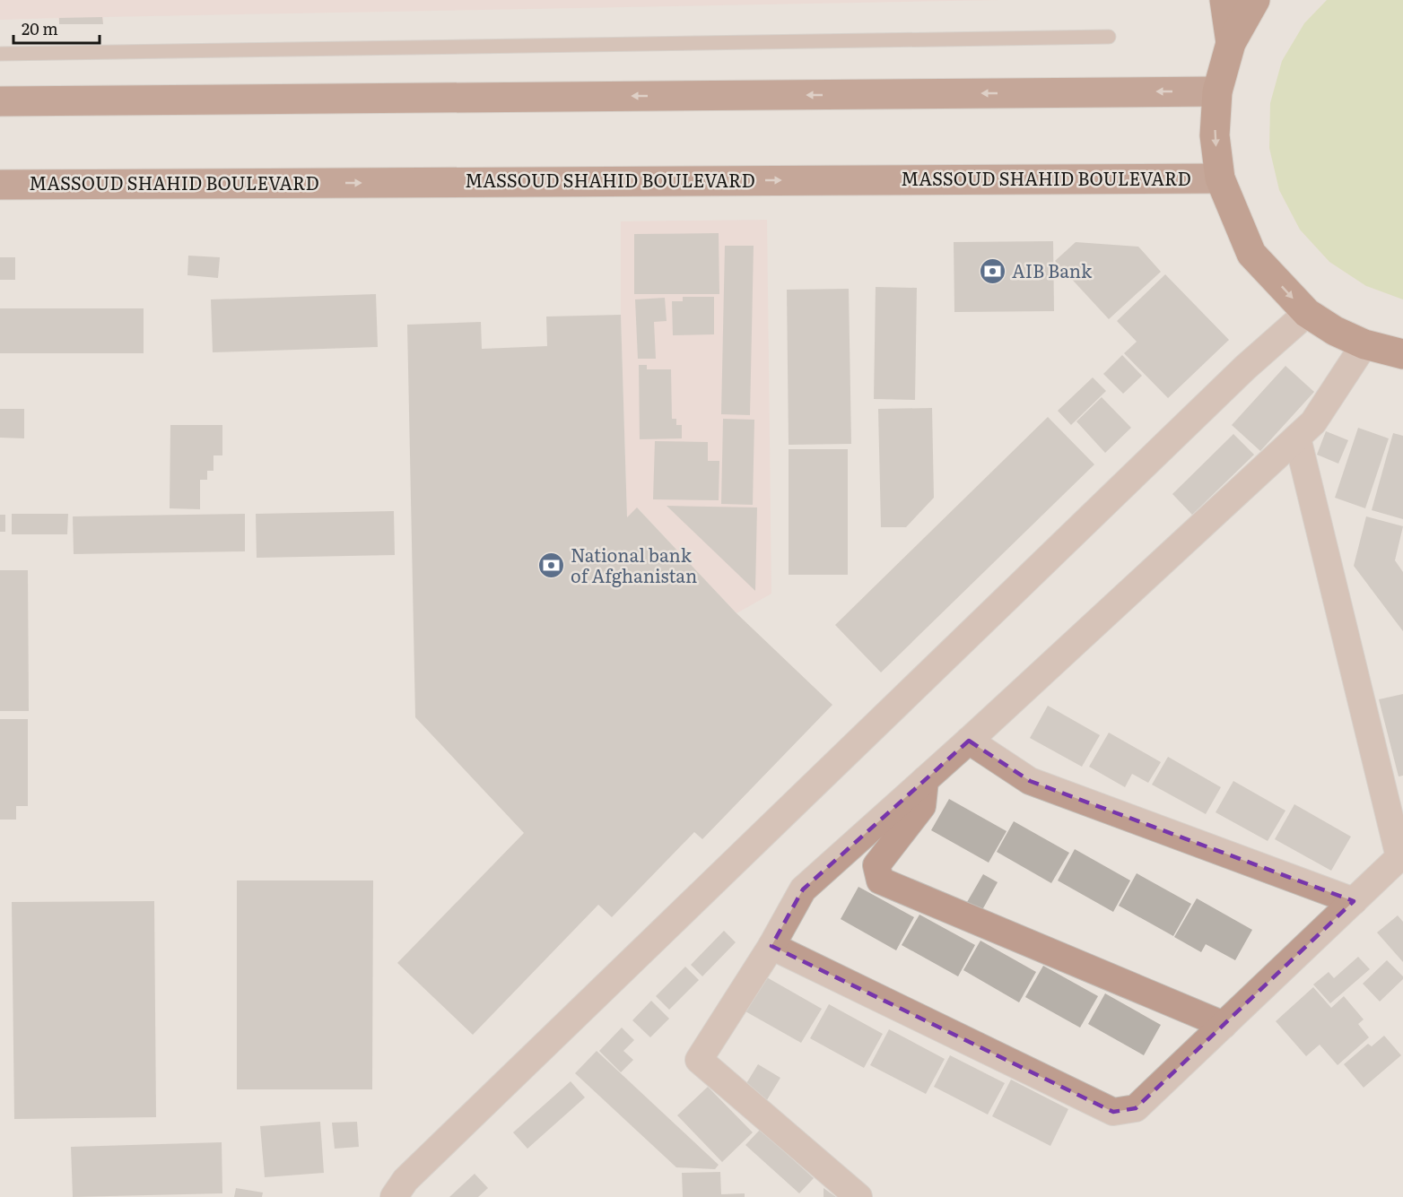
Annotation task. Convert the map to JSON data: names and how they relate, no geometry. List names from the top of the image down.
{
  "streets": {
    "main road": ["MASSOUD SHAHID BOULEVARD"]
  },
  "places": {
    "bank": ["AIB Bank", "National bank of Afghanistan"]
  },
  "scale_bar": "20 m"
}
